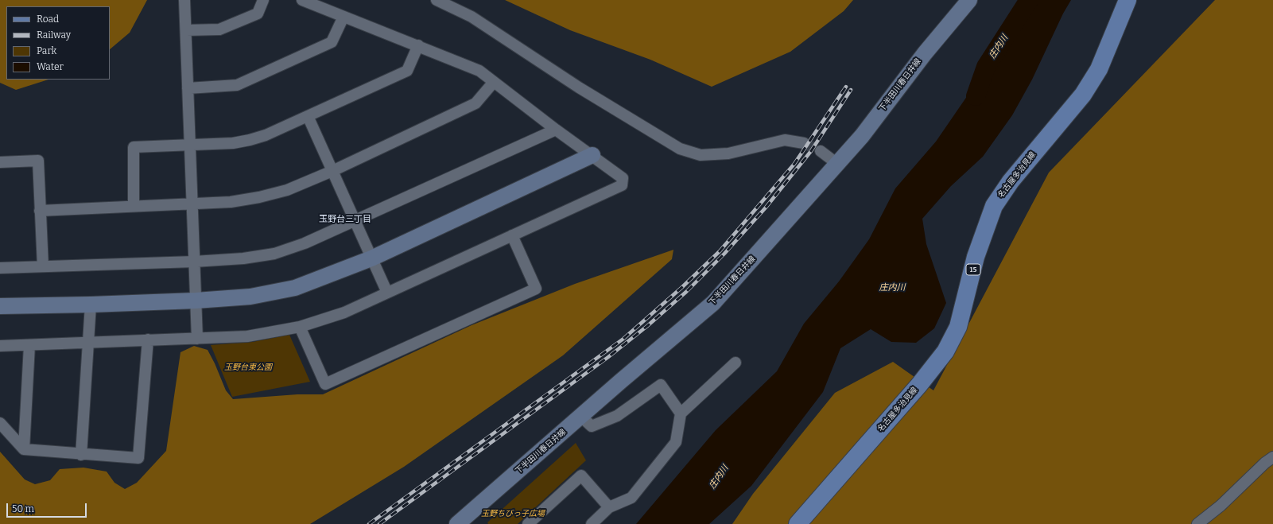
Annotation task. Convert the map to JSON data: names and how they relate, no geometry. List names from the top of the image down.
{
  "streets": {
    "main road": ["下半田川春日井線", "名古屋多治見線", "15"]
  },
  "districts": ["玉野台三丁目"],
  "water": ["庄内川"],
  "parks": ["玉野台東公園", "玉野ちびっ子広場"],
  "legend": [
    "Road",
    "Railway",
    "Park",
    "Water"
  ],
  "scale_bar": "50 m"
}
